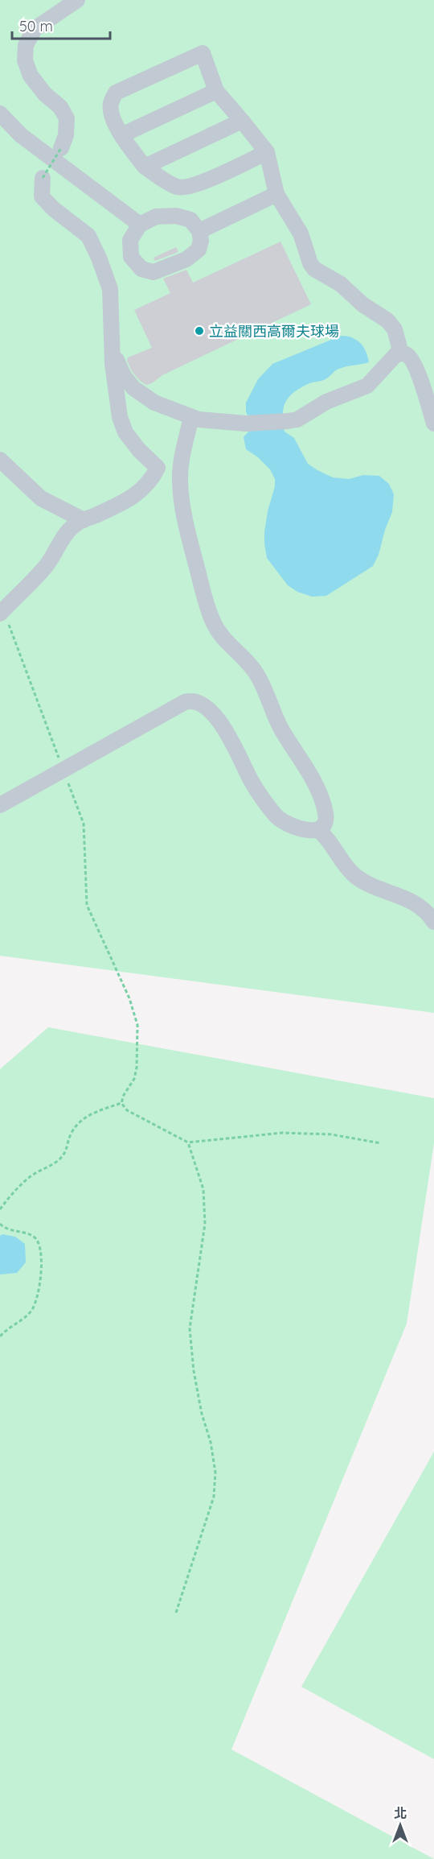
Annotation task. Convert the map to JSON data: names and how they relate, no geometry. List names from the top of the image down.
{
  "places": ["立益關西高爾夫球場"],
  "scale_bar": "50 m",
  "north": "top"
}
